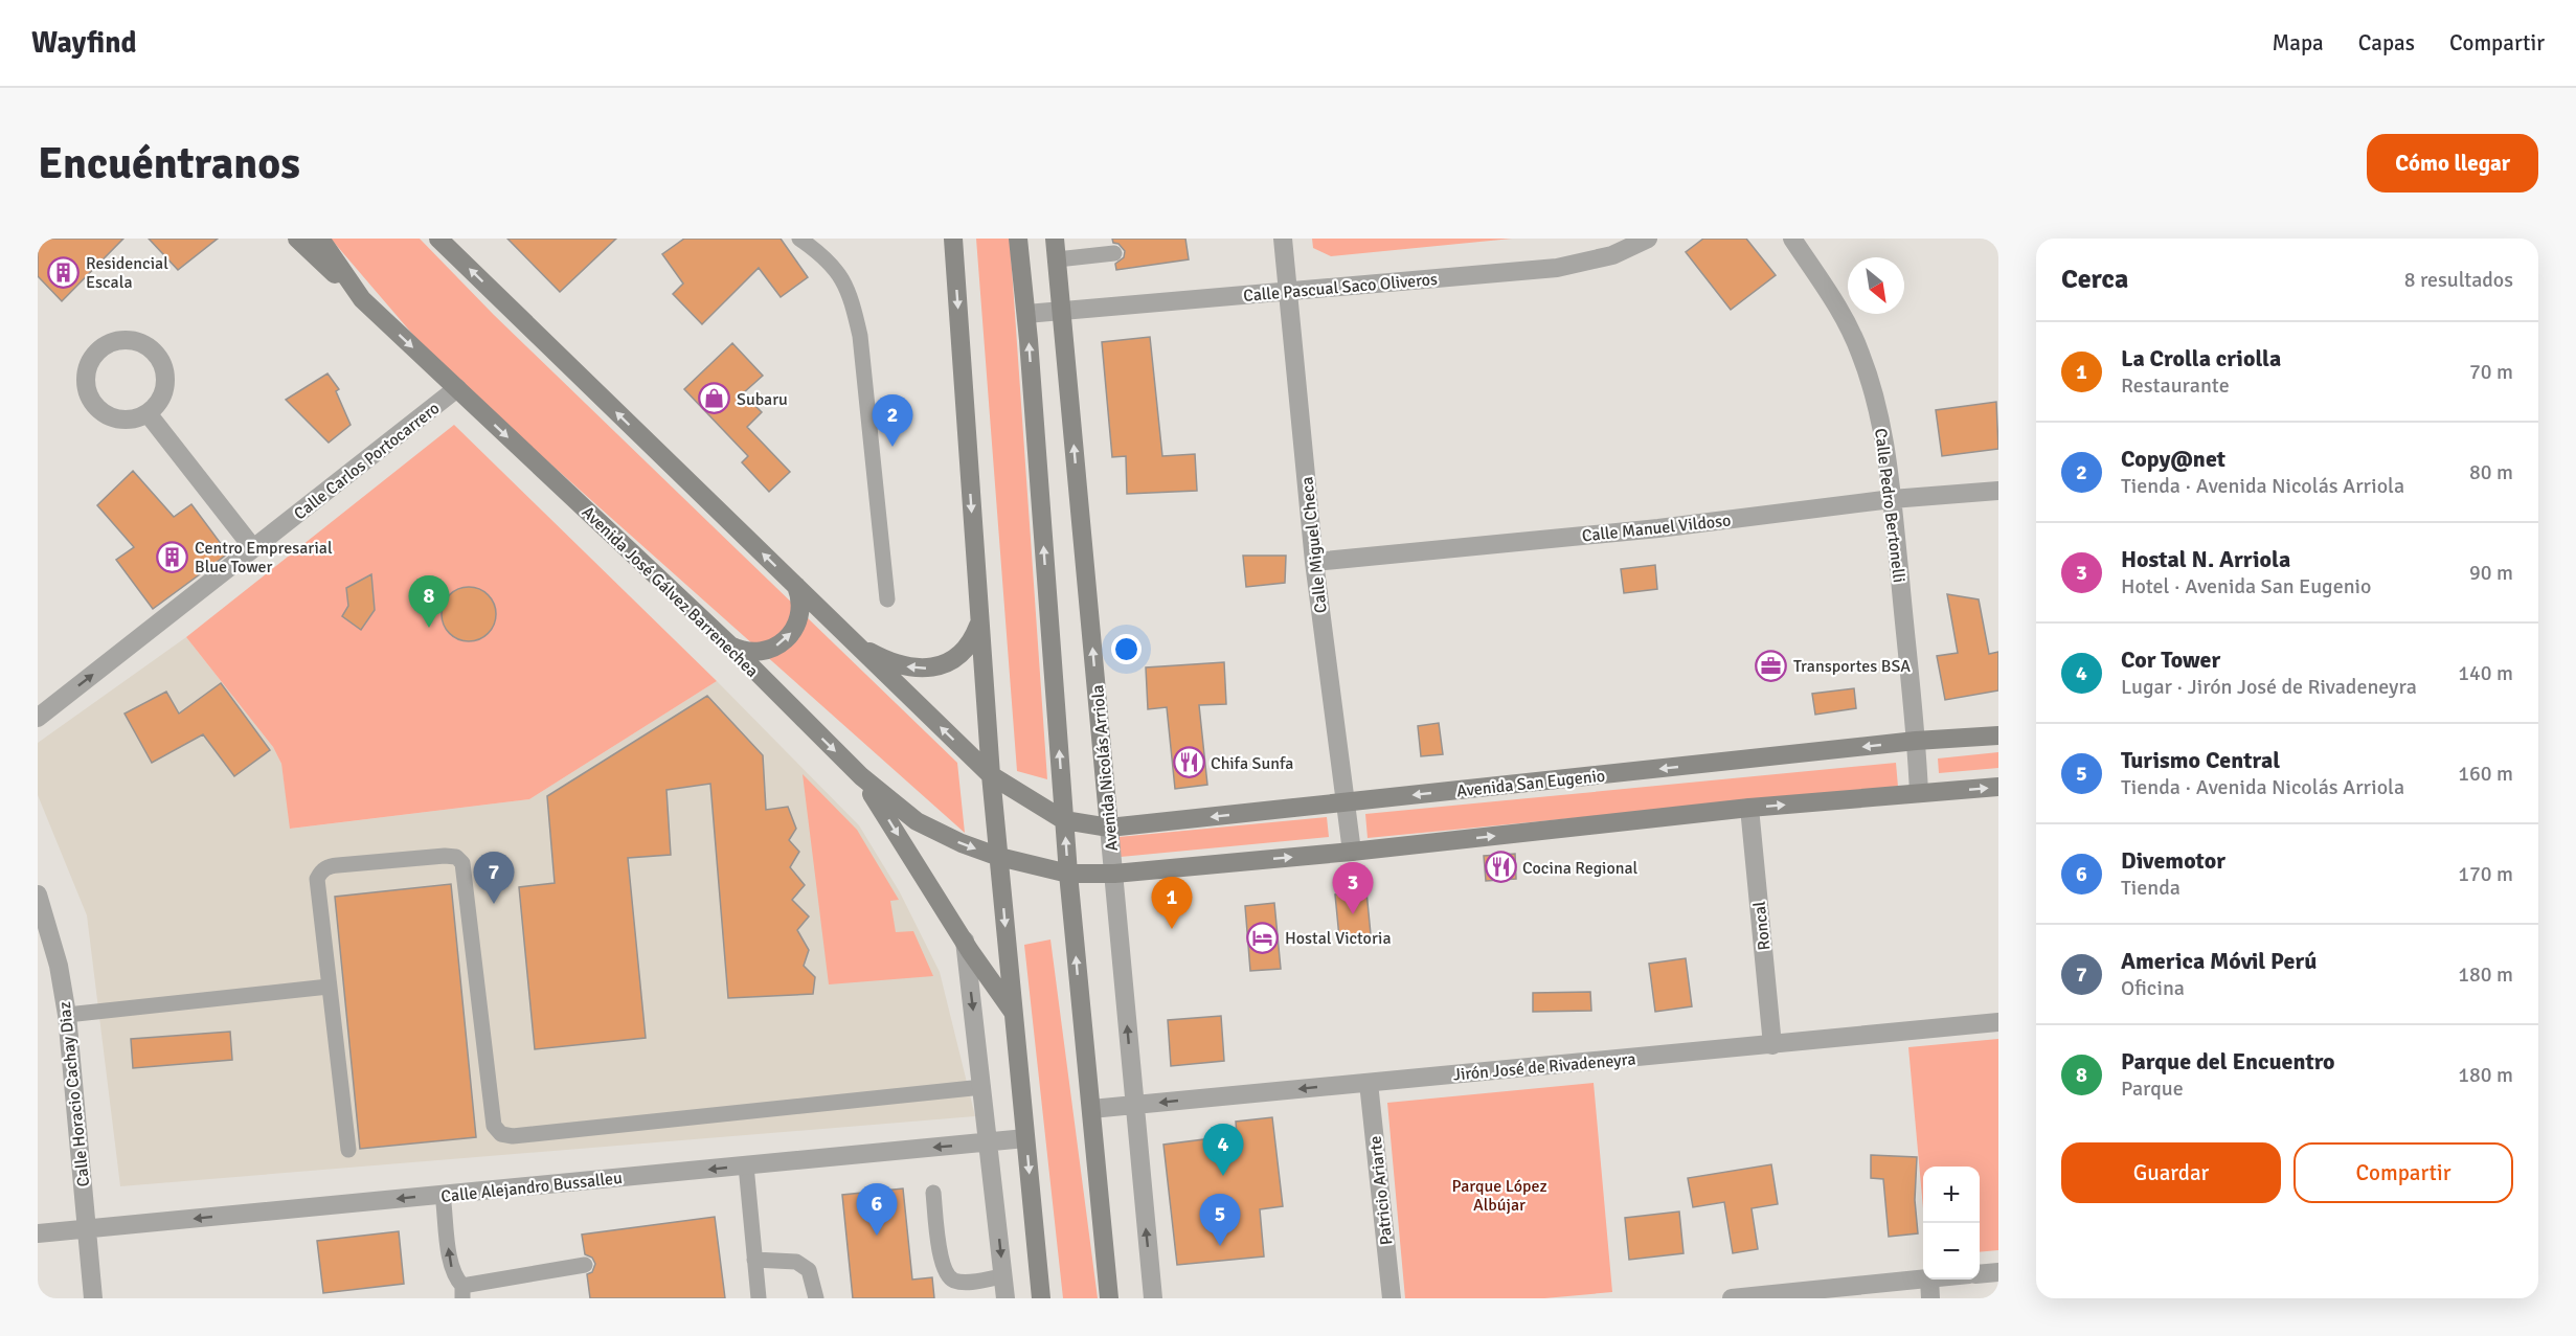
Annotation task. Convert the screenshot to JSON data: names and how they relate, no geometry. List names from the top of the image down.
{
  "streets": {
    "main road": ["Avenida José Gálvez Barrenechea", "Avenida Nicolás Arriola", "Avenida San Eugenio"],
    "street": [
      "Calle Pascual Saco Oliveros",
      "Calle Carlos Portocarrero",
      "Calle Pedro Bertonelli",
      "Calle Manuel Vildoso",
      "Calle Miguel Checa",
      "Roncal",
      "Jirón José de Rivadeneyra",
      "Calle Horacio Cachay Diaz",
      "Calle Alejandro Bussalleu",
      "Patricio Ariarte"
    ]
  },
  "crossings": [
    ["Calle Pascual Saco Oliveros", "Calle Miguel Checa"],
    ["Calle Pascual Saco Oliveros", "Avenida Nicolás Arriola"],
    ["Calle Carlos Portocarrero", "Avenida José Gálvez Barrenechea"],
    ["Calle Pedro Bertonelli", "Calle Manuel Vildoso"],
    ["Calle Pedro Bertonelli", "Avenida San Eugenio"],
    ["Calle Manuel Vildoso", "Calle Miguel Checa"],
    ["Calle Miguel Checa", "Avenida San Eugenio"],
    ["Avenida Nicolás Arriola", "Avenida San Eugenio"],
    ["Avenida Nicolás Arriola", "Jirón José de Rivadeneyra"],
    ["Roncal", "Jirón José de Rivadeneyra"],
    ["Jirón José de Rivadeneyra", "Patricio Ariarte"],
    ["Calle Horacio Cachay Diaz", "Calle Alejandro Bussalleu"]
  ],
  "one_way": ["Calle Carlos Portocarrero", "Calle Alejandro Bussalleu"],
  "parks": ["Parque López Albújar"],
  "places": {
    "building": ["Residencial Escala", "Centro Empresarial Blue Tower"],
    "shop": ["Subaru"],
    "office": ["Transportes BSA"],
    "restaurant": ["Chifa Sunfa", "Cocina Regional"],
    "hotel": ["Hostal Victoria"]
  },
  "north": "bottom right",
  "page": {
    "header": "Wayfind",
    "nav": ["Mapa", "Capas", "Compartir"],
    "buttons": [
      "Cómo llegar",
      ["Guardar", "Compartir"]
    ],
    "title": "Encuéntranos",
    "heading": ["Cerca", "8 resultados"],
    "list": [
      {
        "mark": "1",
        "name": "La Crolla criolla",
        "note": "Restaurante",
        "value": "70 m"
      },
      {
        "mark": "2",
        "name": "Copy@net",
        "note": "Tienda · Avenida Nicolás Arriola",
        "value": "80 m"
      },
      {
        "mark": "3",
        "name": "Hostal N. Arriola",
        "note": "Hotel · Avenida San Eugenio",
        "value": "90 m"
      },
      {
        "mark": "4",
        "name": "Cor Tower",
        "note": "Lugar · Jirón José de Rivadeneyra",
        "value": "140 m"
      },
      {
        "mark": "5",
        "name": "Turismo Central",
        "note": "Tienda · Avenida Nicolás Arriola",
        "value": "160 m"
      },
      {
        "mark": "6",
        "name": "Divemotor",
        "note": "Tienda",
        "value": "170 m"
      },
      {
        "mark": "7",
        "name": "America Móvil Perú",
        "note": "Oficina",
        "value": "180 m"
      },
      {
        "mark": "8",
        "name": "Parque del Encuentro",
        "note": "Parque",
        "value": "180 m"
      }
    ],
    "pins": [
      "2",
      "8",
      "7",
      "3",
      "1",
      "4",
      "6",
      "5"
    ],
    "map_buttons": ["+", "−"]
  }
}
